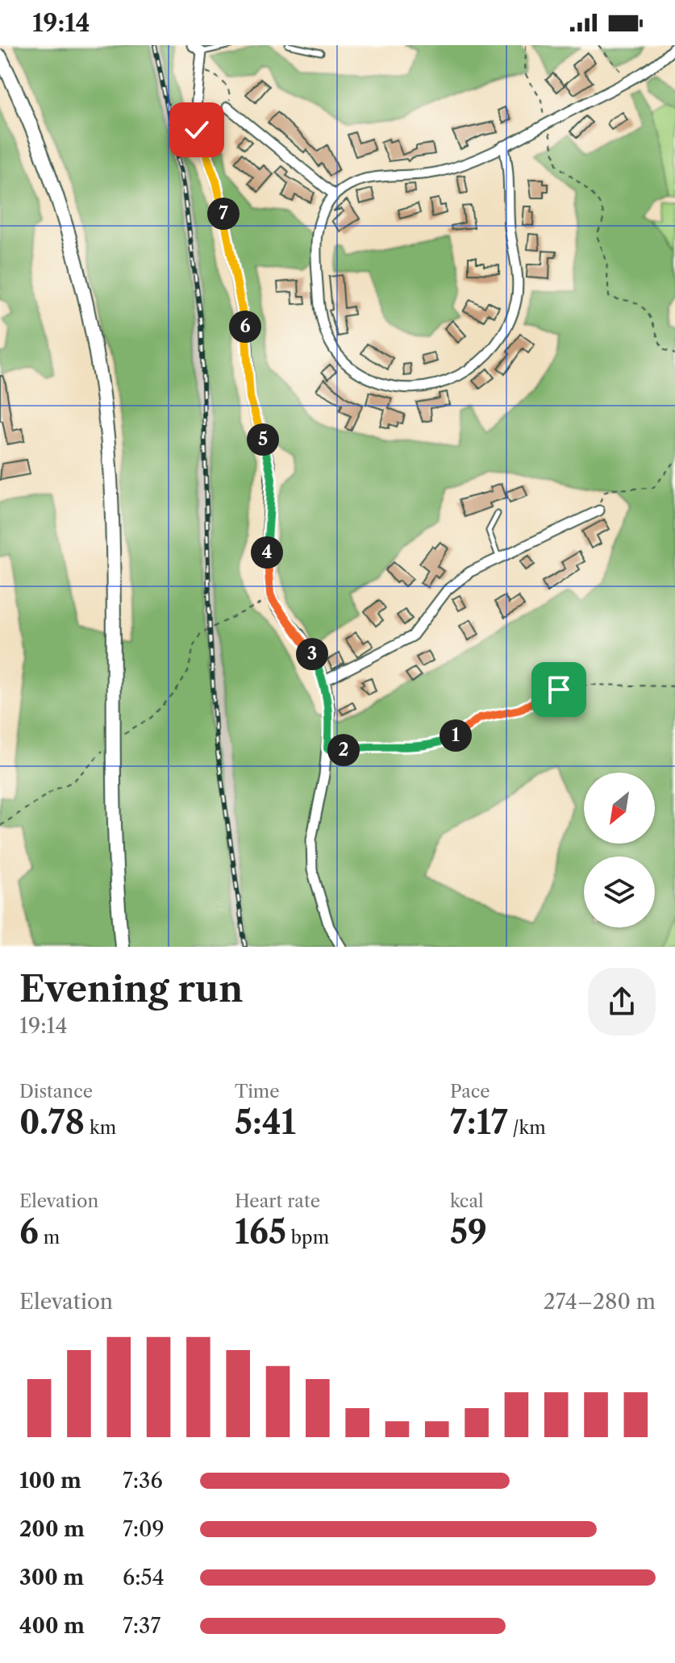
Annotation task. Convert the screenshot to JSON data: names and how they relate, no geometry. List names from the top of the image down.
{
  "north": "bottom left",
  "page": {
    "status": "19:14",
    "pins": [
      "7",
      "6",
      "5",
      "4",
      "3",
      "1",
      "2"
    ],
    "heading": ["Evening run", "19:14"],
    "stats": [
      ["Distance", "0.78 km"],
      ["Time", "5:41"],
      ["Pace", "7:17 /km"],
      ["Elevation", "6 m"],
      ["Heart rate", "165 bpm"],
      ["kcal", "59"]
    ],
    "chart": ["Elevation", "274–280 m"],
    "list": [
      {
        "name": "100 m",
        "note": "7:36"
      },
      {
        "name": "200 m",
        "note": "7:09"
      },
      {
        "name": "300 m",
        "note": "6:54"
      },
      {
        "name": "400 m",
        "note": "7:37"
      }
    ]
  }
}
